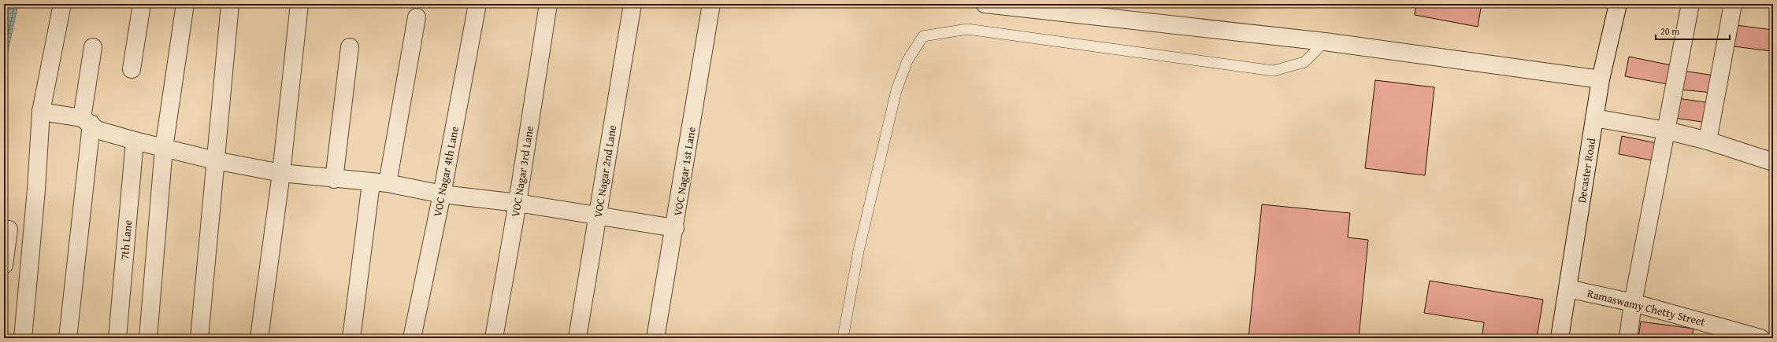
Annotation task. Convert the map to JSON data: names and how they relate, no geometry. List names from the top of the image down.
{
  "streets": {
    "street": [
      "Decaster Road",
      "VOC Nagar 4th Lane",
      "VOC Nagar 3rd Lane",
      "VOC Nagar 2nd Lane",
      "VOC Nagar 1st Lane",
      "7th Lane",
      "Ramaswamy Chetty Street"
    ]
  },
  "crossings": [
    ["Decaster Road", "Ramaswamy Chetty Street"]
  ],
  "scale_bar": "20 m"
}
